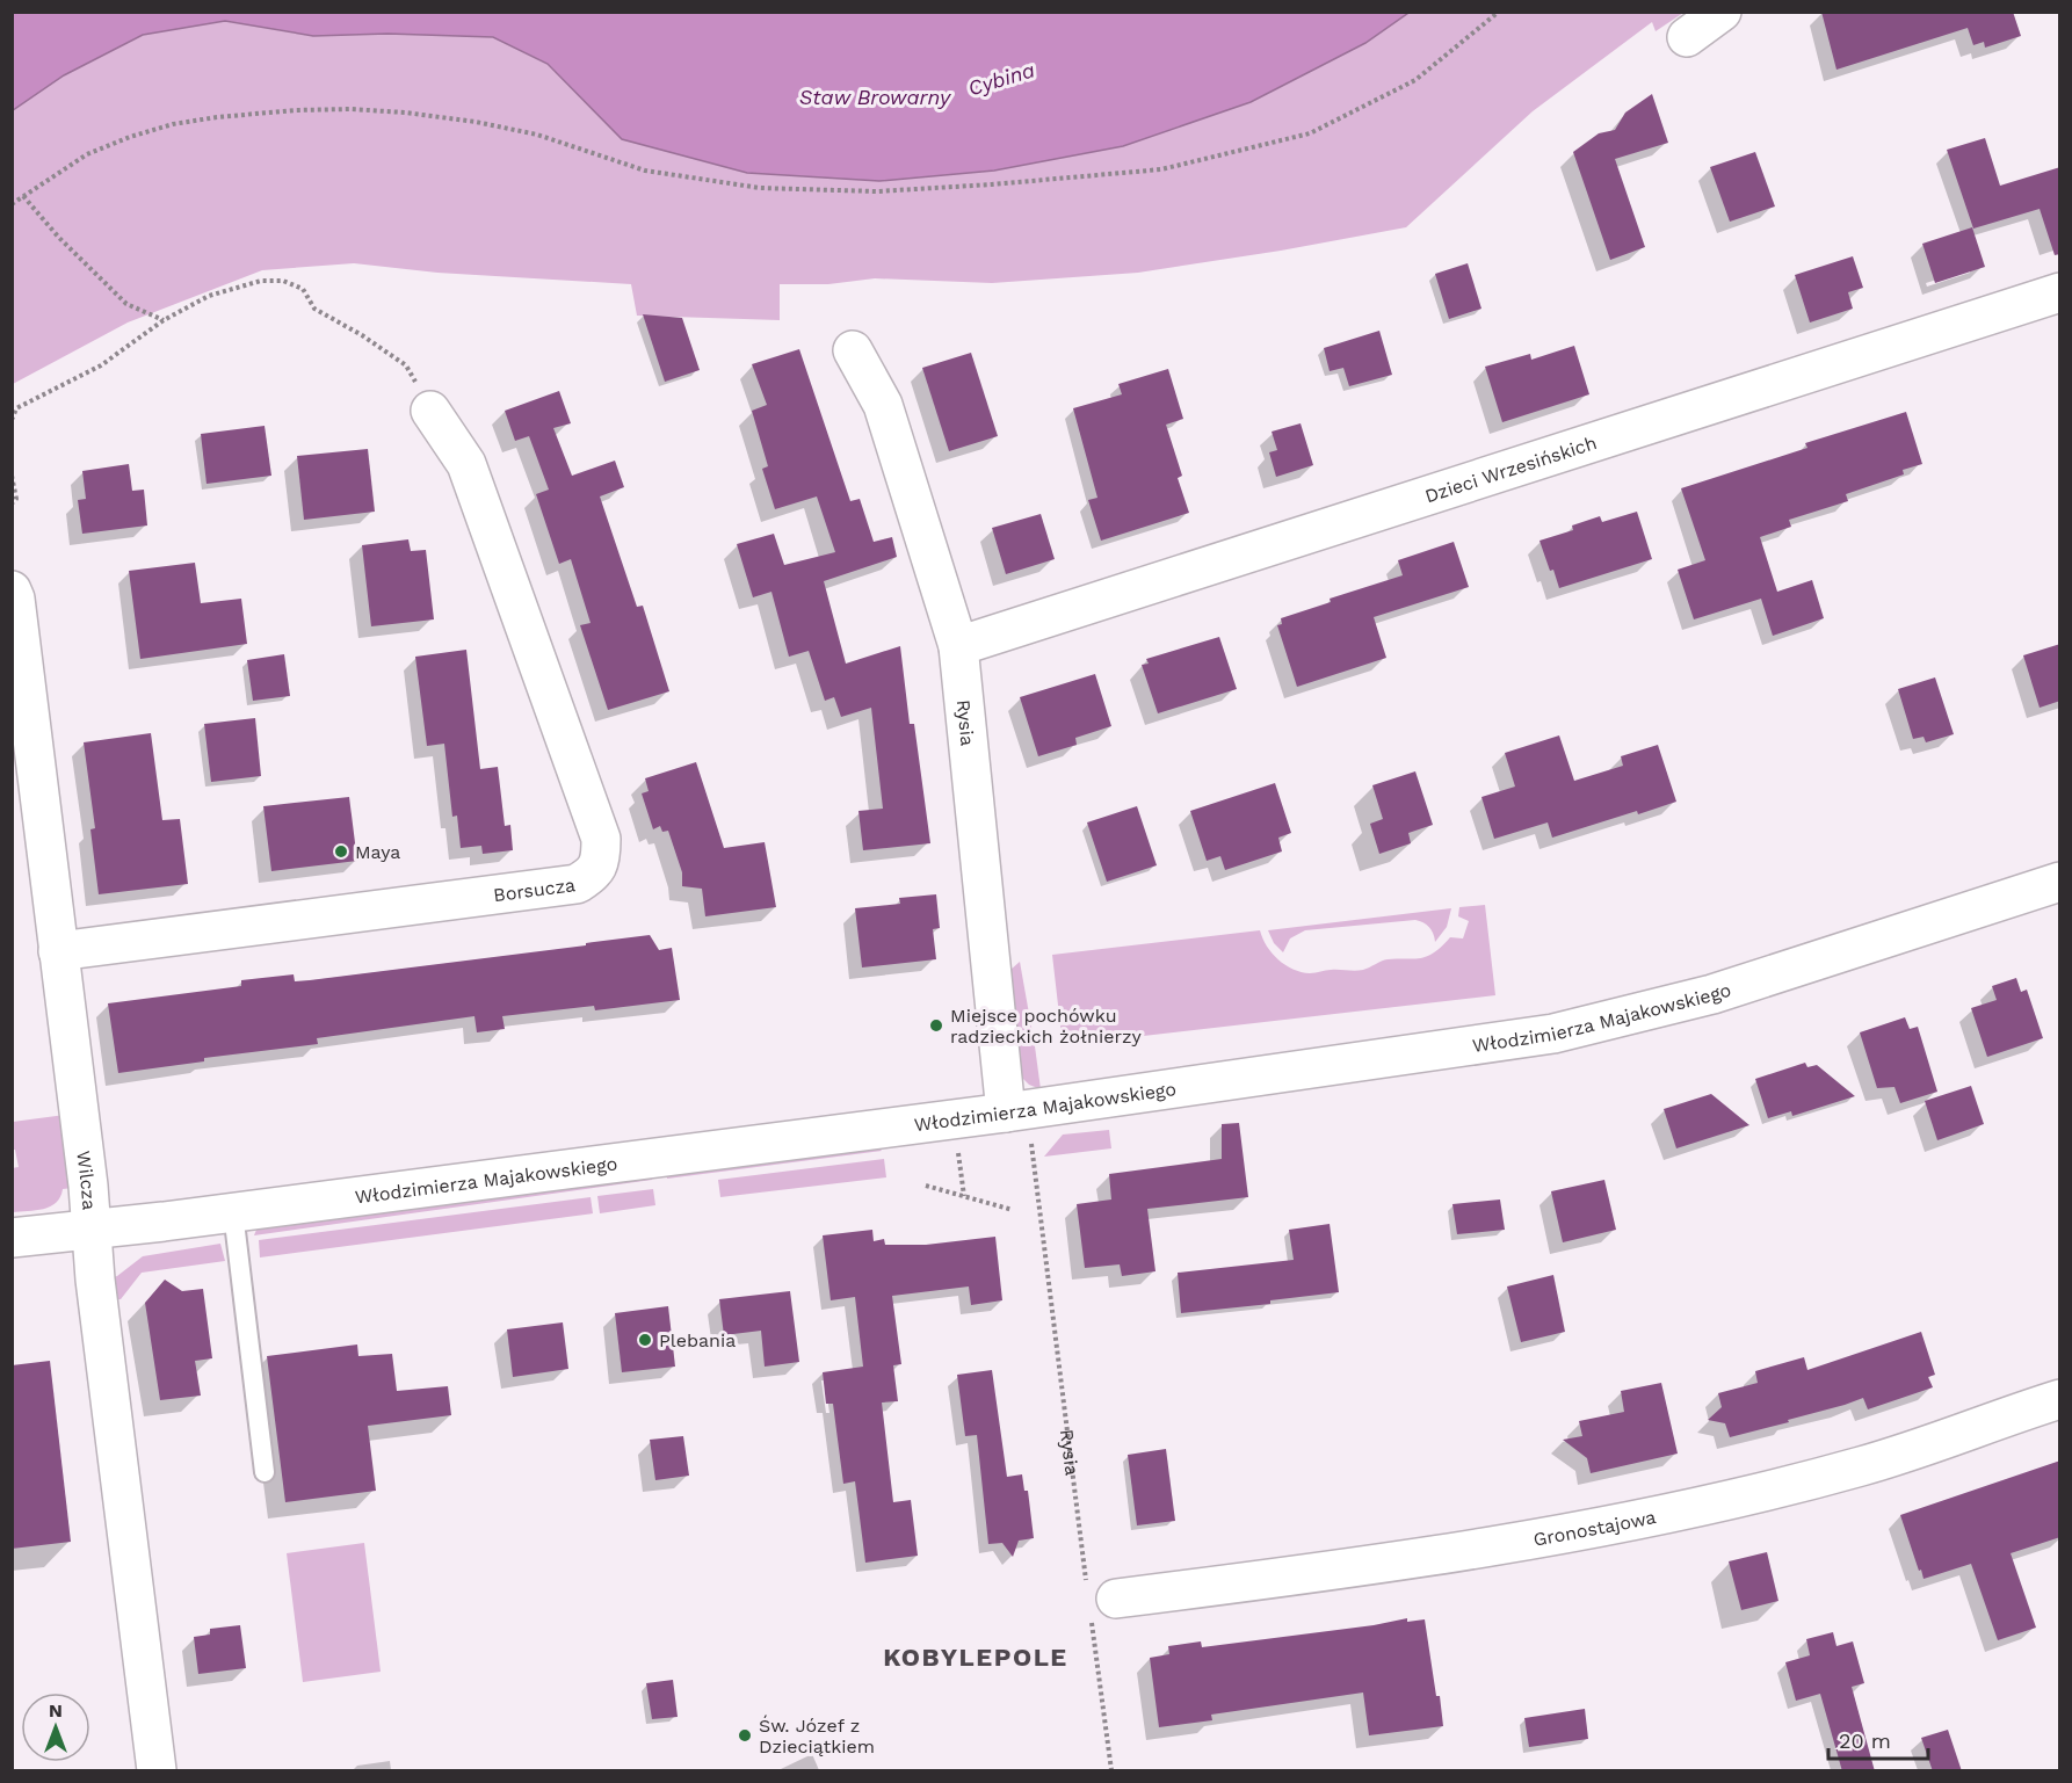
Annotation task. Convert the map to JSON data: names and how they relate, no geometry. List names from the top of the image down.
{
  "streets": {
    "street": [
      "Dzieci Wrzesińskich",
      "Rysia",
      "Borsucza",
      "Włodzimierza Majakowskiego",
      "Wilcza",
      "Gronostajowa"
    ]
  },
  "crossings": [
    ["Dzieci Wrzesińskich", "Rysia"],
    ["Rysia", "Włodzimierza Majakowskiego"],
    ["Rysia", "Gronostajowa"],
    ["Borsucza", "Wilcza"],
    ["Włodzimierza Majakowskiego", "Wilcza"]
  ],
  "districts": ["KOBYLEPOLE"],
  "water": ["Cybina", "Staw Browarny"],
  "places": [
    "Maya",
    "Miejsce pochówku radzieckich żołnierzy",
    "Plebania",
    "Św. Józef z Dzieciątkiem"
  ],
  "scale_bar": "20 m",
  "north": "top"
}
